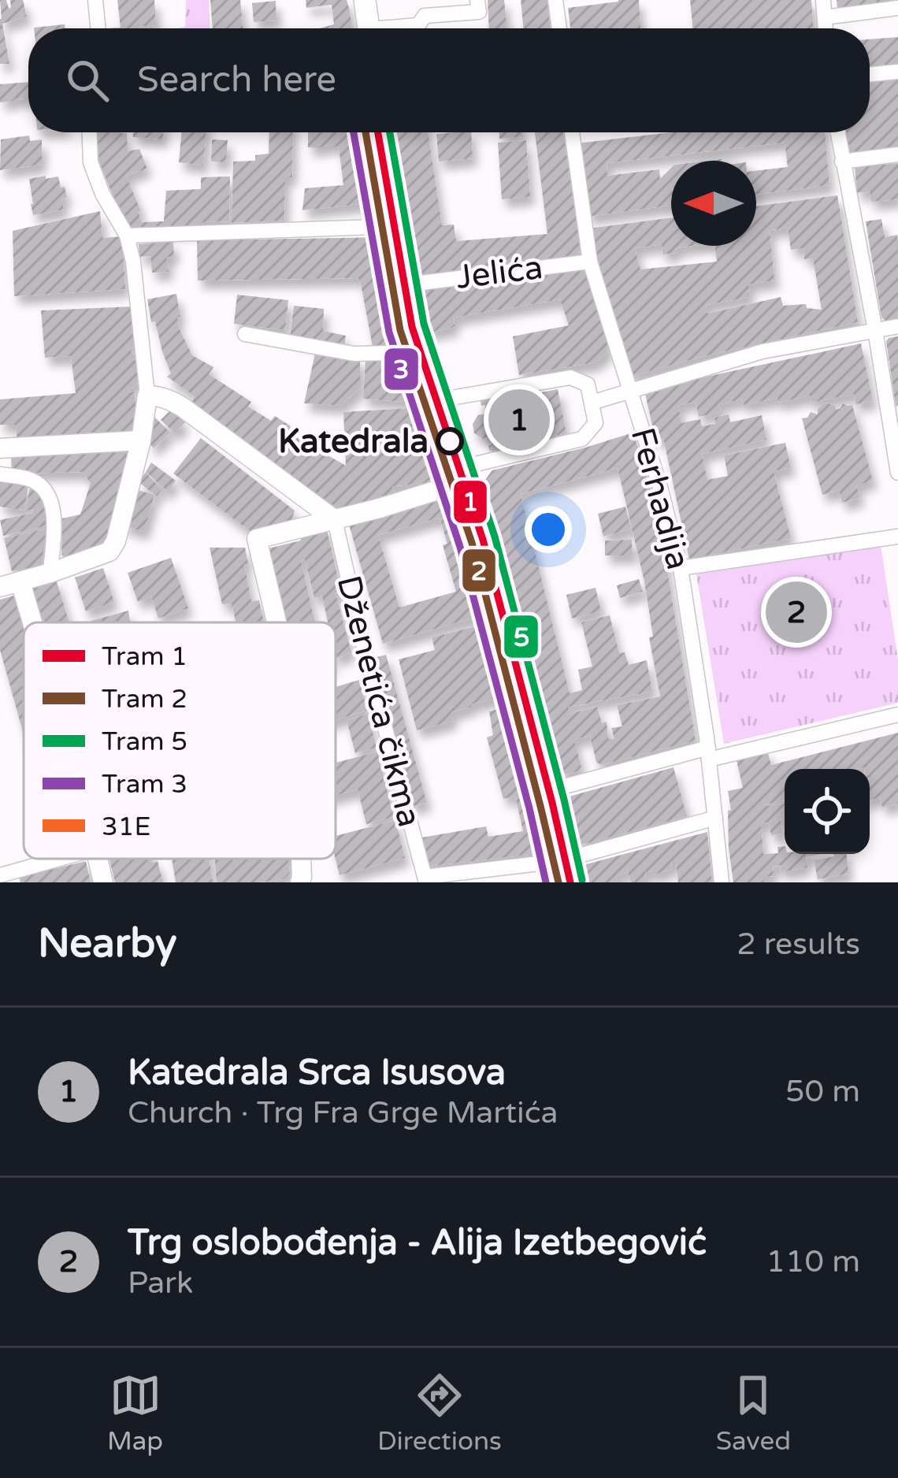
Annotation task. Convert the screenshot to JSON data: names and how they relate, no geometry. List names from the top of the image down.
{
  "streets": {
    "street": ["Jelića", "Ferhadija", "Dženetića čikma"]
  },
  "crossings": [
    ["Jelića", "Ferhadija"]
  ],
  "places": ["Katedrala"],
  "lines": [
    "tram line 1",
    "tram line 2",
    "tram line 5",
    "tram line 3",
    "transit line 31E"
  ],
  "legend": [
    "Tram 1",
    "Tram 2",
    "Tram 5",
    "Tram 3",
    "31E"
  ],
  "north": "left",
  "page": {
    "search": "Search here",
    "pins": ["1", "2"],
    "heading": ["Nearby", "2 results"],
    "list": [
      {
        "mark": "1",
        "name": "Katedrala Srca Isusova",
        "note": "Church · Trg Fra Grge Martića",
        "value": "50 m"
      },
      {
        "mark": "2",
        "name": "Trg oslobođenja - Alija Izetbegović",
        "note": "Park",
        "value": "110 m"
      }
    ],
    "nav": ["Map", "Directions", "Saved"]
  }
}
